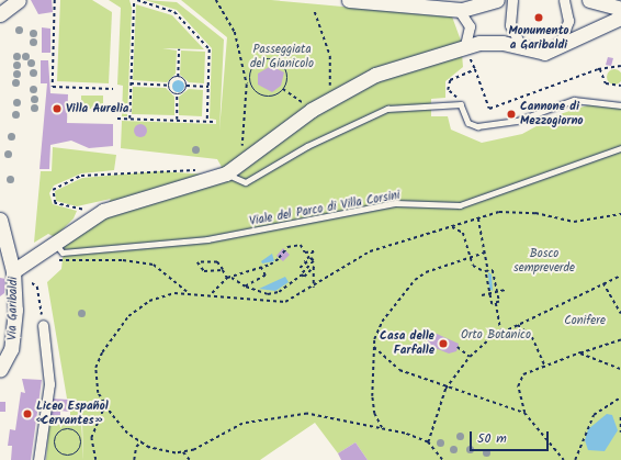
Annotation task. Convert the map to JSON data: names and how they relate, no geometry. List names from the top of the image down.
{
  "streets": {
    "street": ["Via Garibaldi"],
    "lane": ["Viale del Parco di Villa Corsini"]
  },
  "parks": [
    "Passeggiata del Gianicolo",
    "Bosco sempreverde",
    "Conifere",
    "Orto Botanico"
  ],
  "places": [
    "Monumento a Garibaldi",
    "Villa Aurelia",
    "Cannone di Mezzogiorno",
    "Casa delle Farfalle",
    "Liceo Español «Cervantes»"
  ],
  "scale_bar": "50 m"
}
